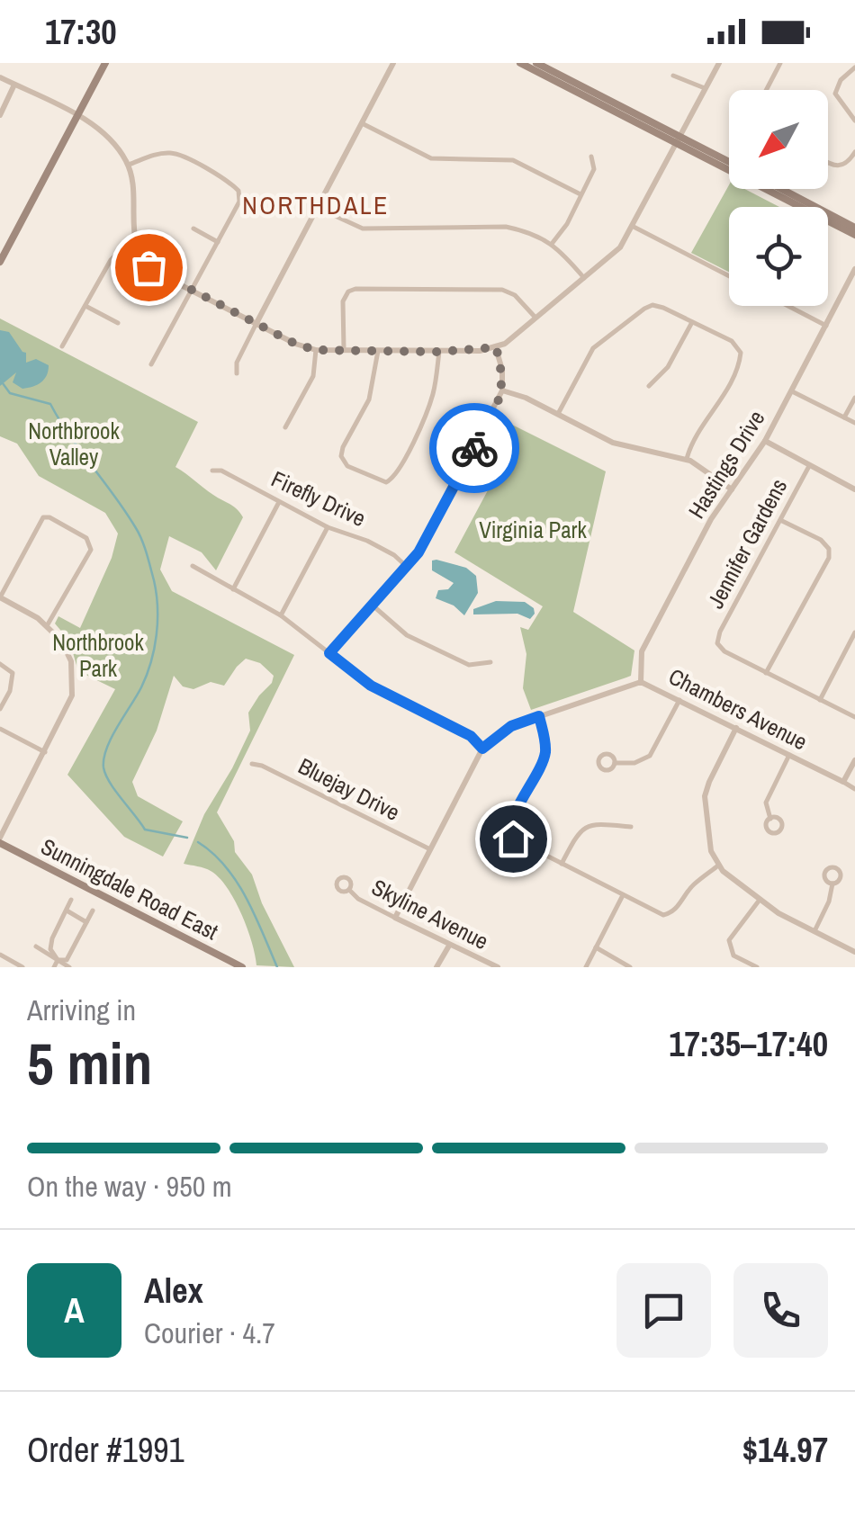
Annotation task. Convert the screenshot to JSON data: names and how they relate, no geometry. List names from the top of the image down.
{
  "streets": {
    "main road": ["Sunningdale Road East"],
    "street": [
      "Hastings Drive",
      "Firefly Drive",
      "Jennifer Gardens",
      "Chambers Avenue",
      "Bluejay Drive",
      "Skyline Avenue"
    ]
  },
  "crossings": [
    ["Hastings Drive", "Chambers Avenue"],
    ["Chambers Avenue", "Bluejay Drive"],
    ["Chambers Avenue", "Skyline Avenue"]
  ],
  "districts": ["NORTHDALE"],
  "parks": ["Northbrook Valley", "Virginia Park", "Northbrook Park"],
  "north": "bottom left",
  "page": {
    "status": "17:30",
    "heading": ["5 min", "Arriving in", "17:35–17:40"],
    "panel": [
      "Alex",
      "Courier · 4.7",
      "Order #1991",
      "$14.97"
    ],
    "bar": "On the way · 950 m",
    "round": "A"
  }
}
